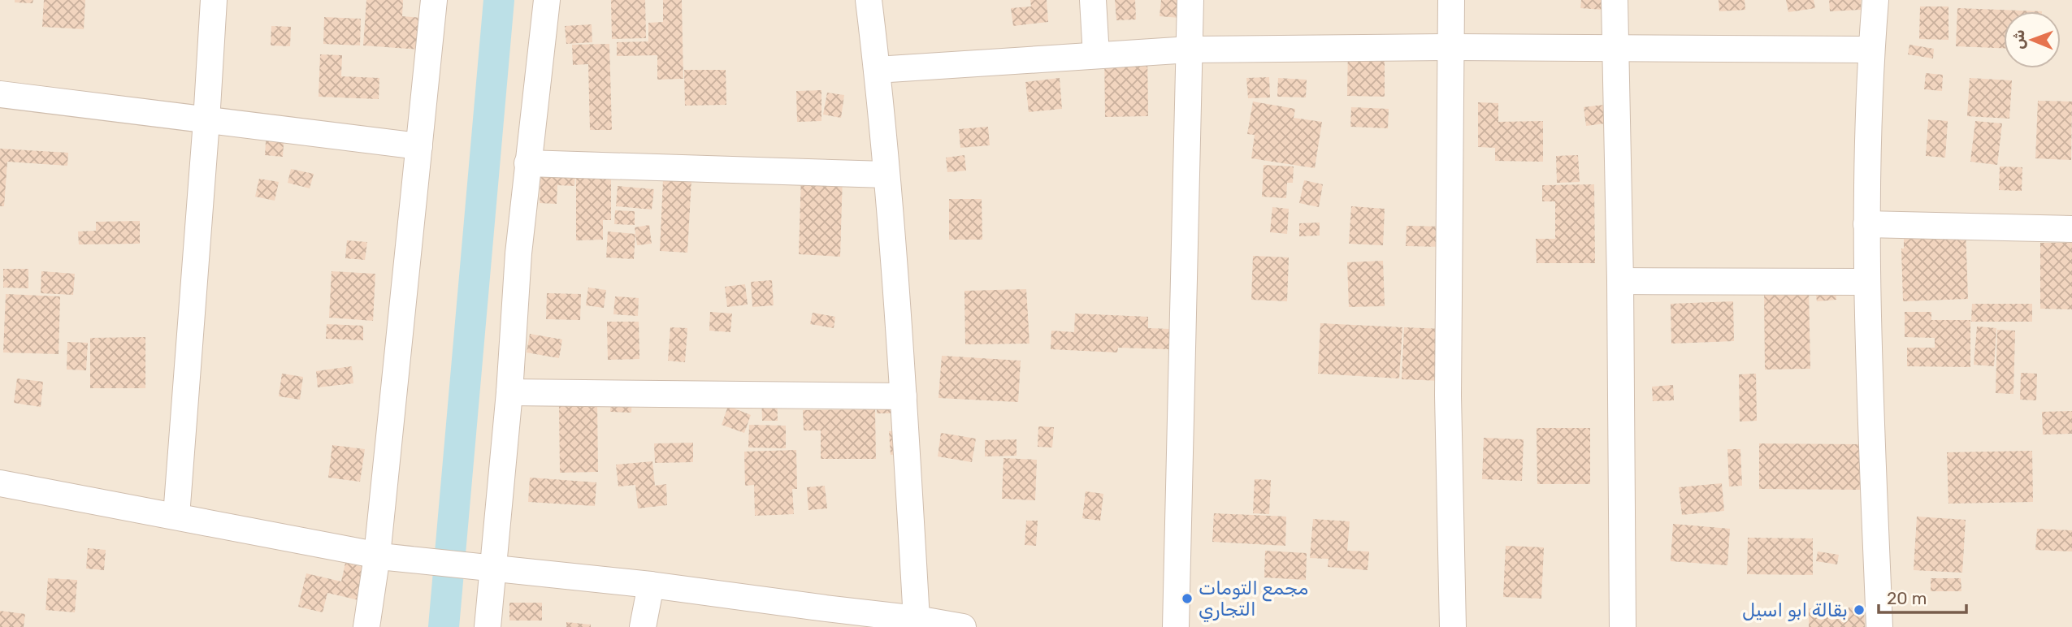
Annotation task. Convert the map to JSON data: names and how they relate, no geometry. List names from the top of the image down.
{
  "places": ["مجمع التومات التجاري", "بقالة ابو اسيل"],
  "scale_bar": "20 m",
  "north": "left"
}
